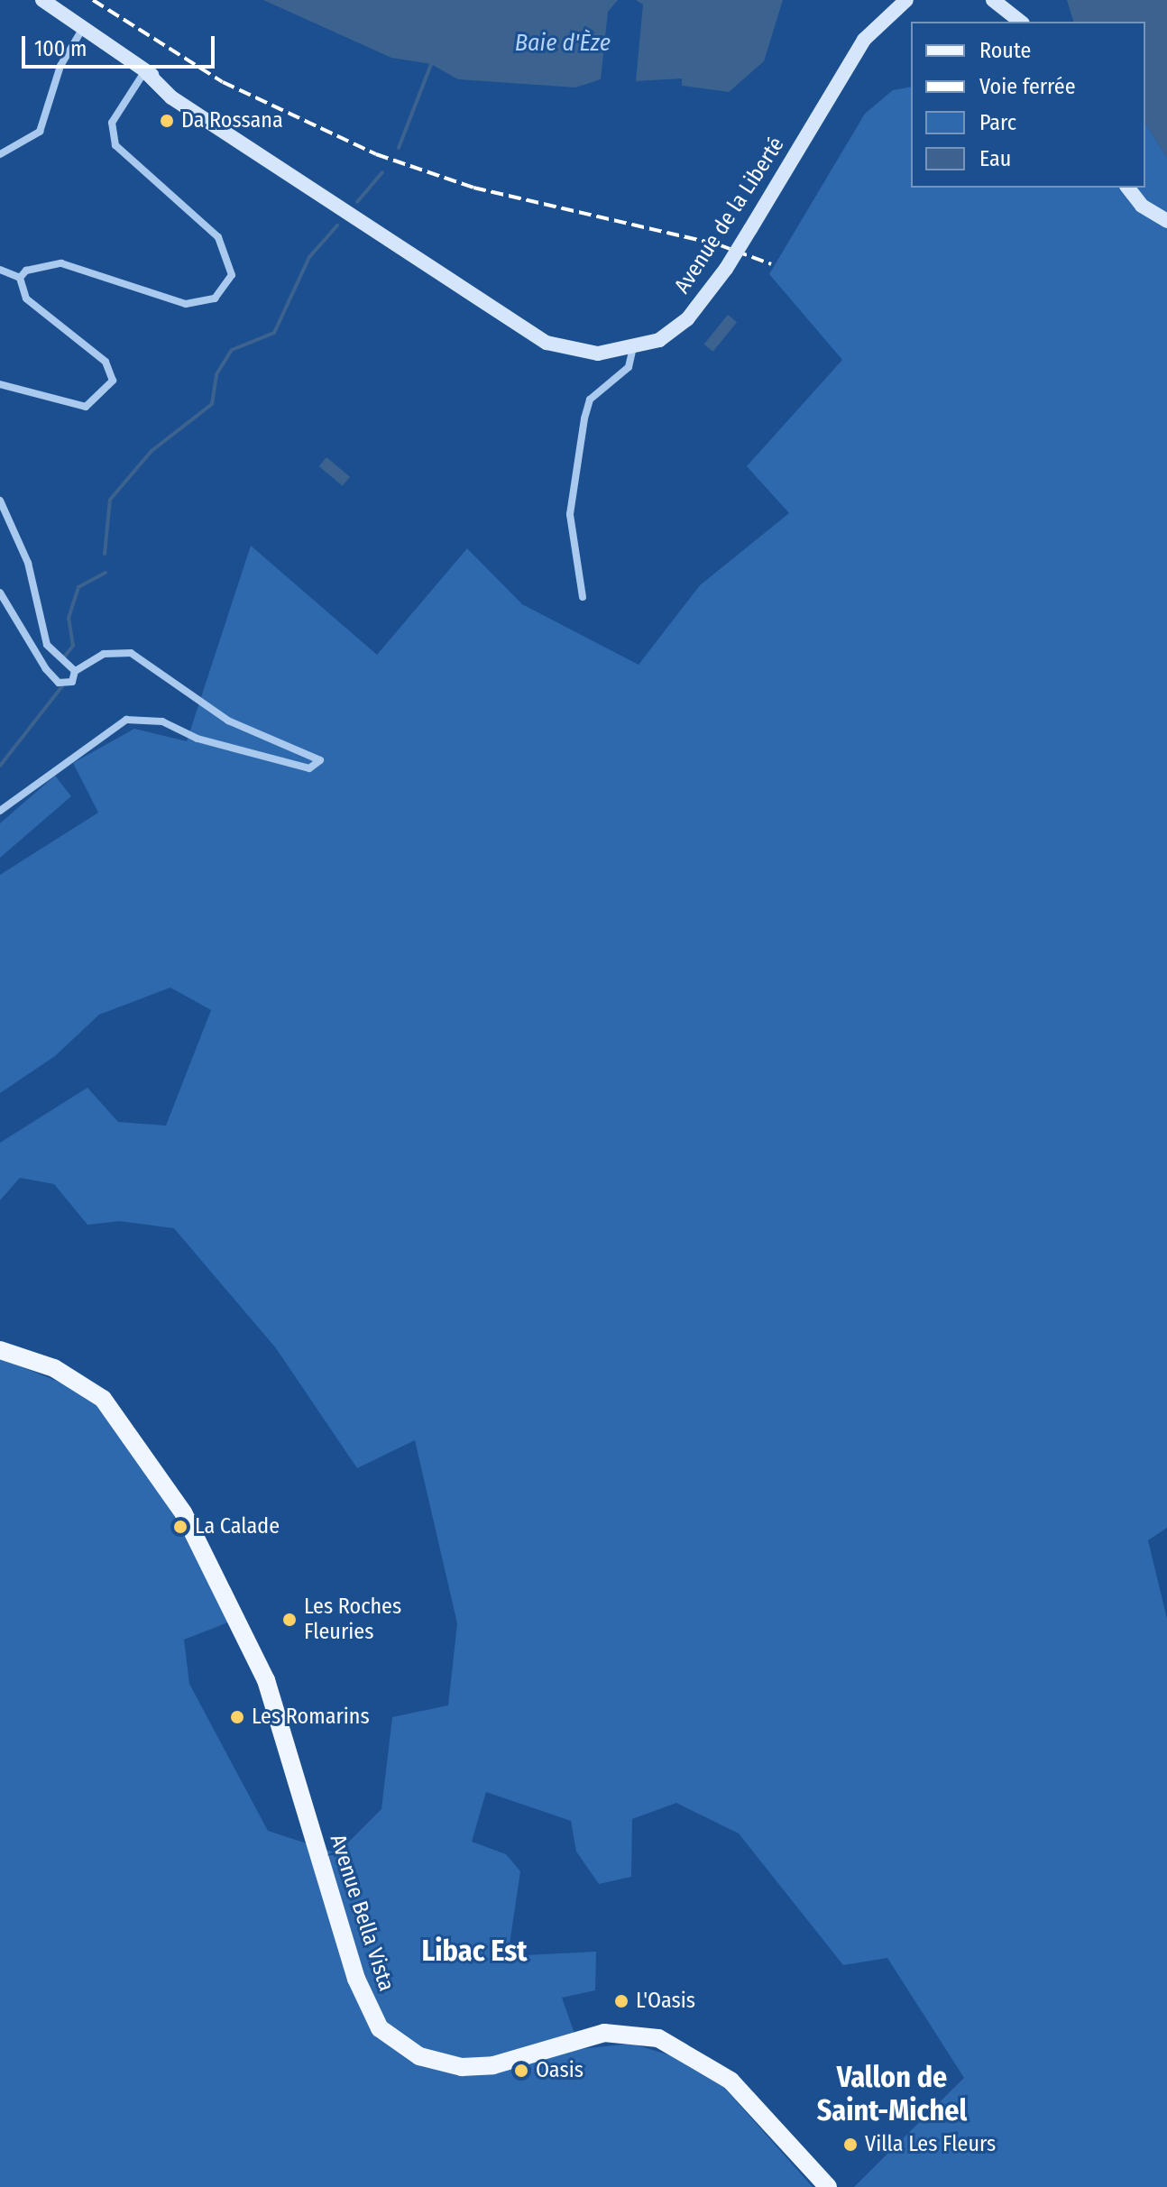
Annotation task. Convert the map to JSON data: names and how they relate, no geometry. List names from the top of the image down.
{
  "streets": {
    "main road": ["Avenue de la Liberté", "Avenue Bella Vista"]
  },
  "districts": ["Libac Est", "Vallon de Saint-Michel"],
  "water": ["Baie d'Èze"],
  "places": [
    "Da Rossana",
    "La Calade",
    "Les Roches Fleuries",
    "Les Romarins",
    "L'Oasis",
    "Oasis",
    "Villa Les Fleurs"
  ],
  "legend": [
    "Route",
    "Voie ferrée",
    "Parc",
    "Eau"
  ],
  "scale_bar": "100 m"
}
